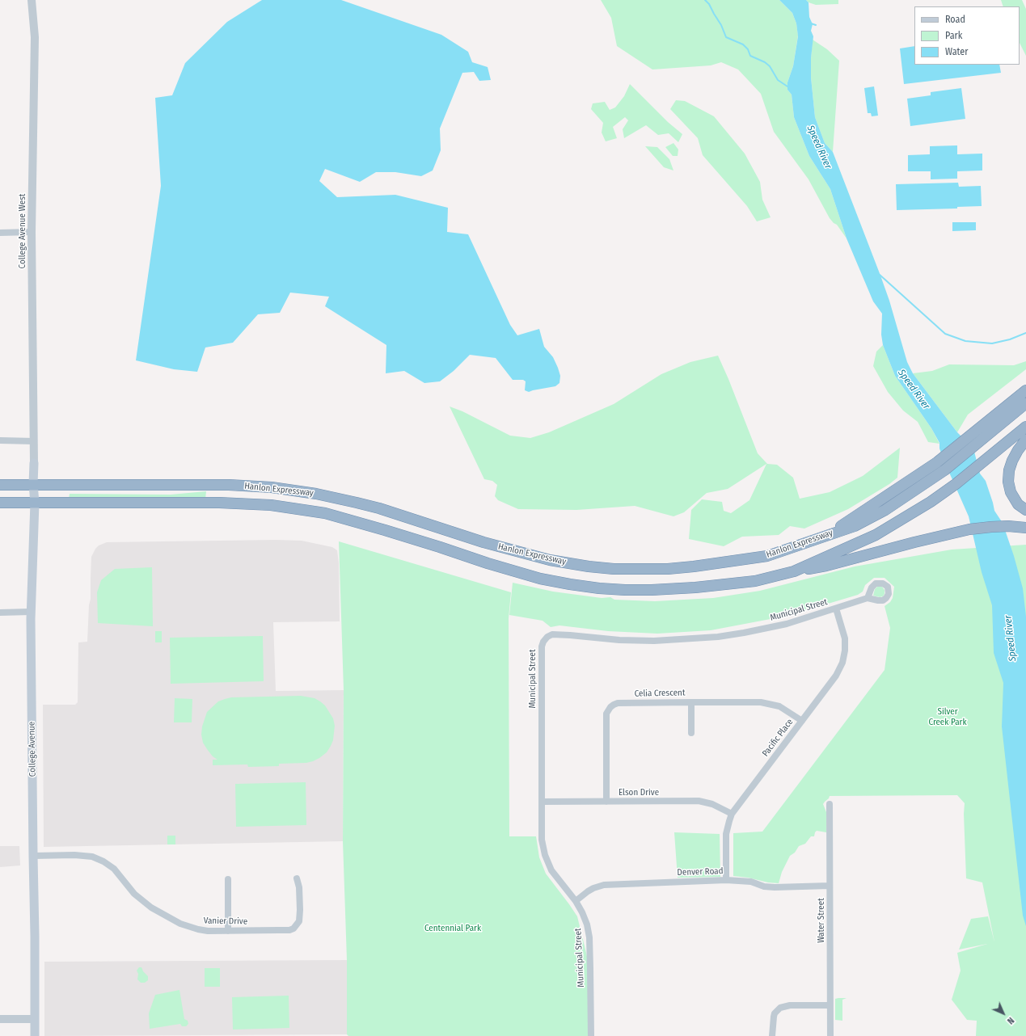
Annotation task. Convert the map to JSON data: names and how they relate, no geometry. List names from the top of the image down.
{
  "streets": {
    "highway": ["Hanlon Expressway"],
    "main road": ["College Avenue"],
    "street": [
      "College Avenue West",
      "Municipal Street",
      "Celia Crescent",
      "Pacific Place",
      "Elson Drive",
      "Denver Road",
      "Water Street",
      "Vanier Drive"
    ]
  },
  "crossings": [
    ["College Avenue West", "College Avenue"],
    ["Hanlon Expressway", "College Avenue"],
    ["Municipal Street", "Pacific Place"],
    ["Municipal Street", "Elson Drive"],
    ["Municipal Street", "Denver Road"],
    ["Celia Crescent", "Pacific Place"],
    ["Celia Crescent", "Elson Drive"],
    ["Pacific Place", "Elson Drive"],
    ["Pacific Place", "Denver Road"],
    ["College Avenue", "Vanier Drive"],
    ["Denver Road", "Water Street"]
  ],
  "water": ["Speed River"],
  "parks": ["Silver Creek Park", "Centennial Park"],
  "legend": ["Road", "Park", "Water"],
  "north": "bottom right"
}
